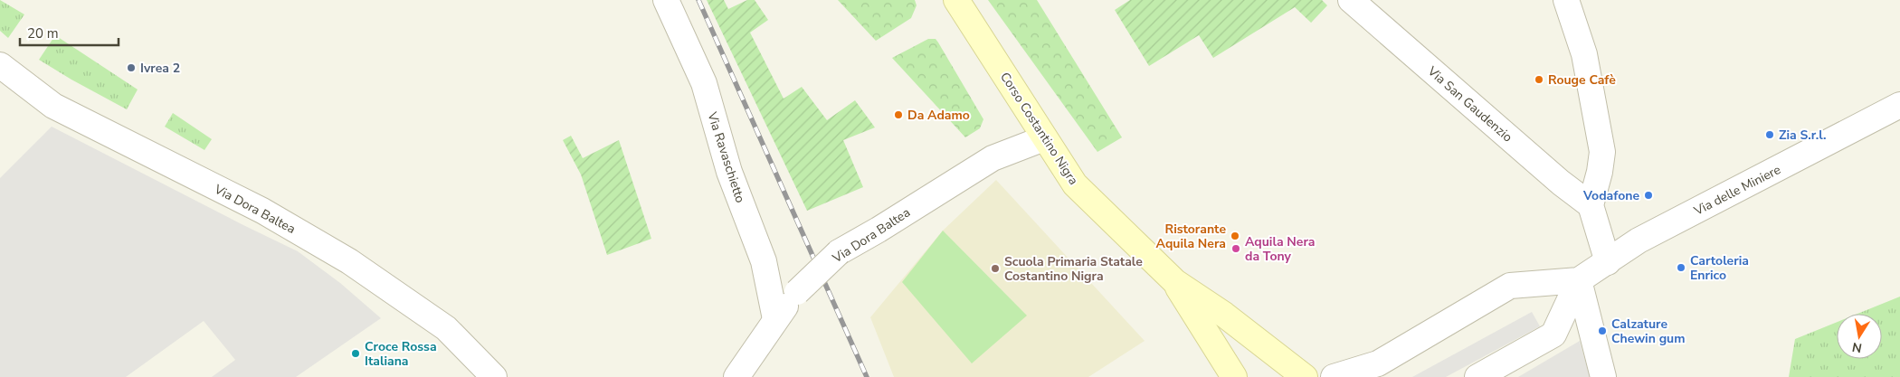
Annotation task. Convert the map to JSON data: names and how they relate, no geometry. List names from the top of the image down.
{
  "streets": {
    "main road": ["Corso Costantino Nigra"],
    "street": [
      "Via San Gaudenzio",
      "Via Ravaschietto",
      "Via delle Miniere",
      "Via Dora Baltea"
    ]
  },
  "crossings": [
    ["Corso Costantino Nigra", "Via Dora Baltea"],
    ["Via Ravaschietto", "Via Dora Baltea"]
  ],
  "places": [
    "Ivrea 2",
    "Rouge Cafè",
    "Da Adamo",
    "Zia S.r.l.",
    "Vodafone",
    "Ristorante Aquila Nera",
    "Aquila Nera da Tony",
    "Cartoleria Enrico",
    "Scuola Primaria Statale Costantino Nigra",
    "Calzature Chewin gum",
    "Croce Rossa Italiana"
  ],
  "scale_bar": "20 m",
  "north": "bottom"
}
